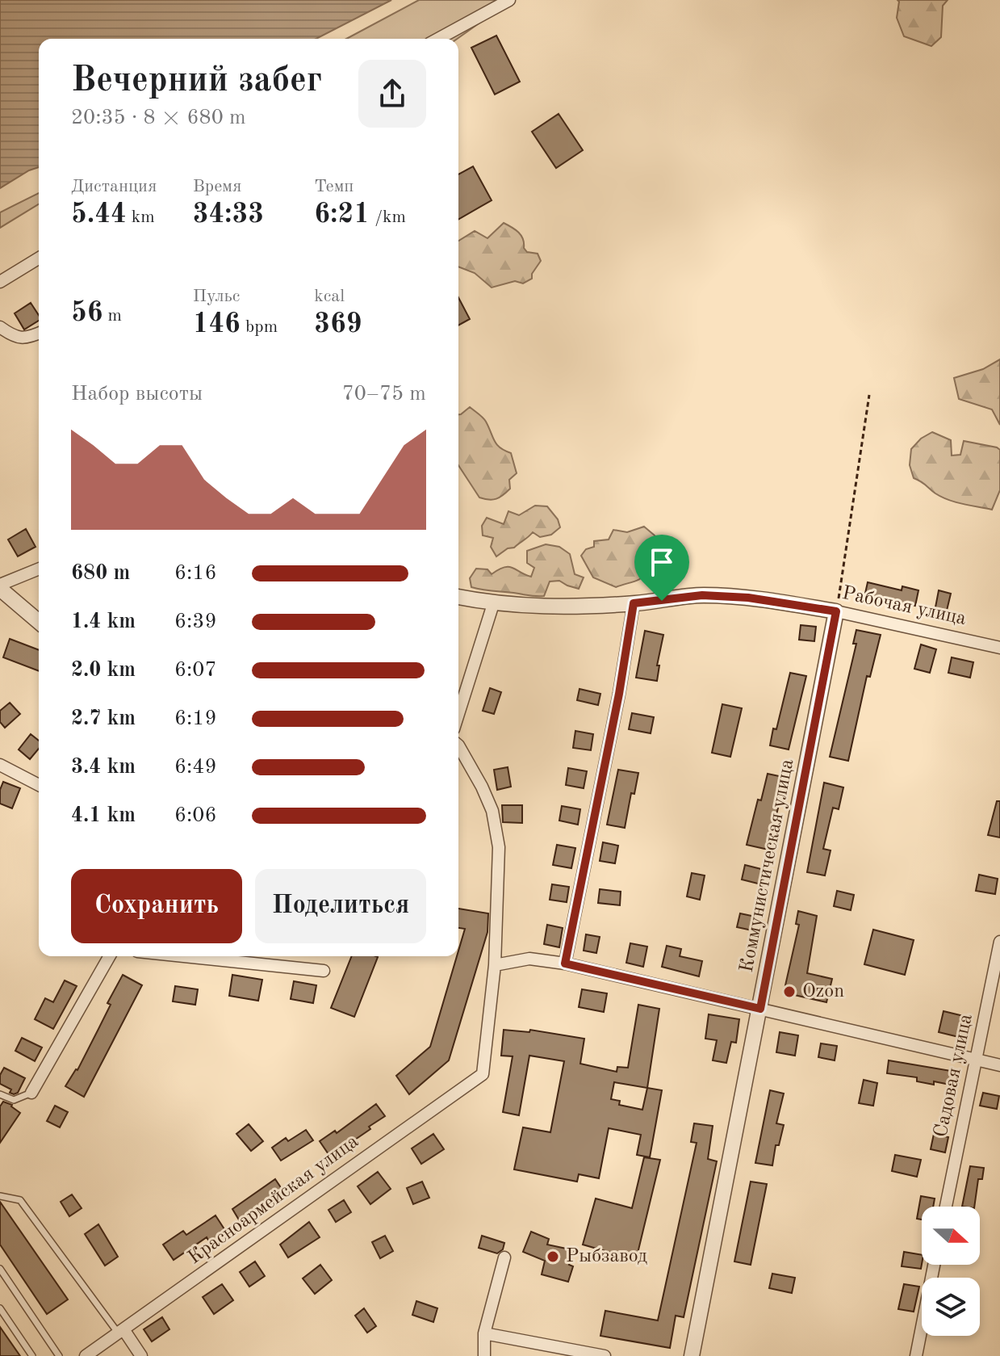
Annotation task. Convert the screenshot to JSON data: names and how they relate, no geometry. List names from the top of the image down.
{
  "streets": {
    "street": [
      "Рабочая улица",
      "Коммунистическая улица",
      "Садовая улица",
      "Красноармейская улица"
    ]
  },
  "crossings": [
    ["Рабочая улица", "Коммунистическая улица"]
  ],
  "places": ["Ozon", "Рыбзавод"],
  "north": "right",
  "page": {
    "heading": ["Вечерний забег", "20:35 · 8 × 680 m"],
    "stats": [
      ["Дистанция", "5.44 km"],
      ["Время", "34:33"],
      ["Темп", "6:21 /km"],
      ["56 m"],
      ["Пульс", "146 bpm"],
      ["kcal", "369"]
    ],
    "chart": ["Набор высоты", "70–75 m"],
    "list": [
      {
        "name": "680 m",
        "note": "6:16"
      },
      {
        "name": "1.4 km",
        "note": "6:39"
      },
      {
        "name": "2.0 km",
        "note": "6:07"
      },
      {
        "name": "2.7 km",
        "note": "6:19"
      },
      {
        "name": "3.4 km",
        "note": "6:49"
      },
      {
        "name": "4.1 km",
        "note": "6:06"
      }
    ],
    "buttons": ["Сохранить", "Поделиться"]
  }
}
